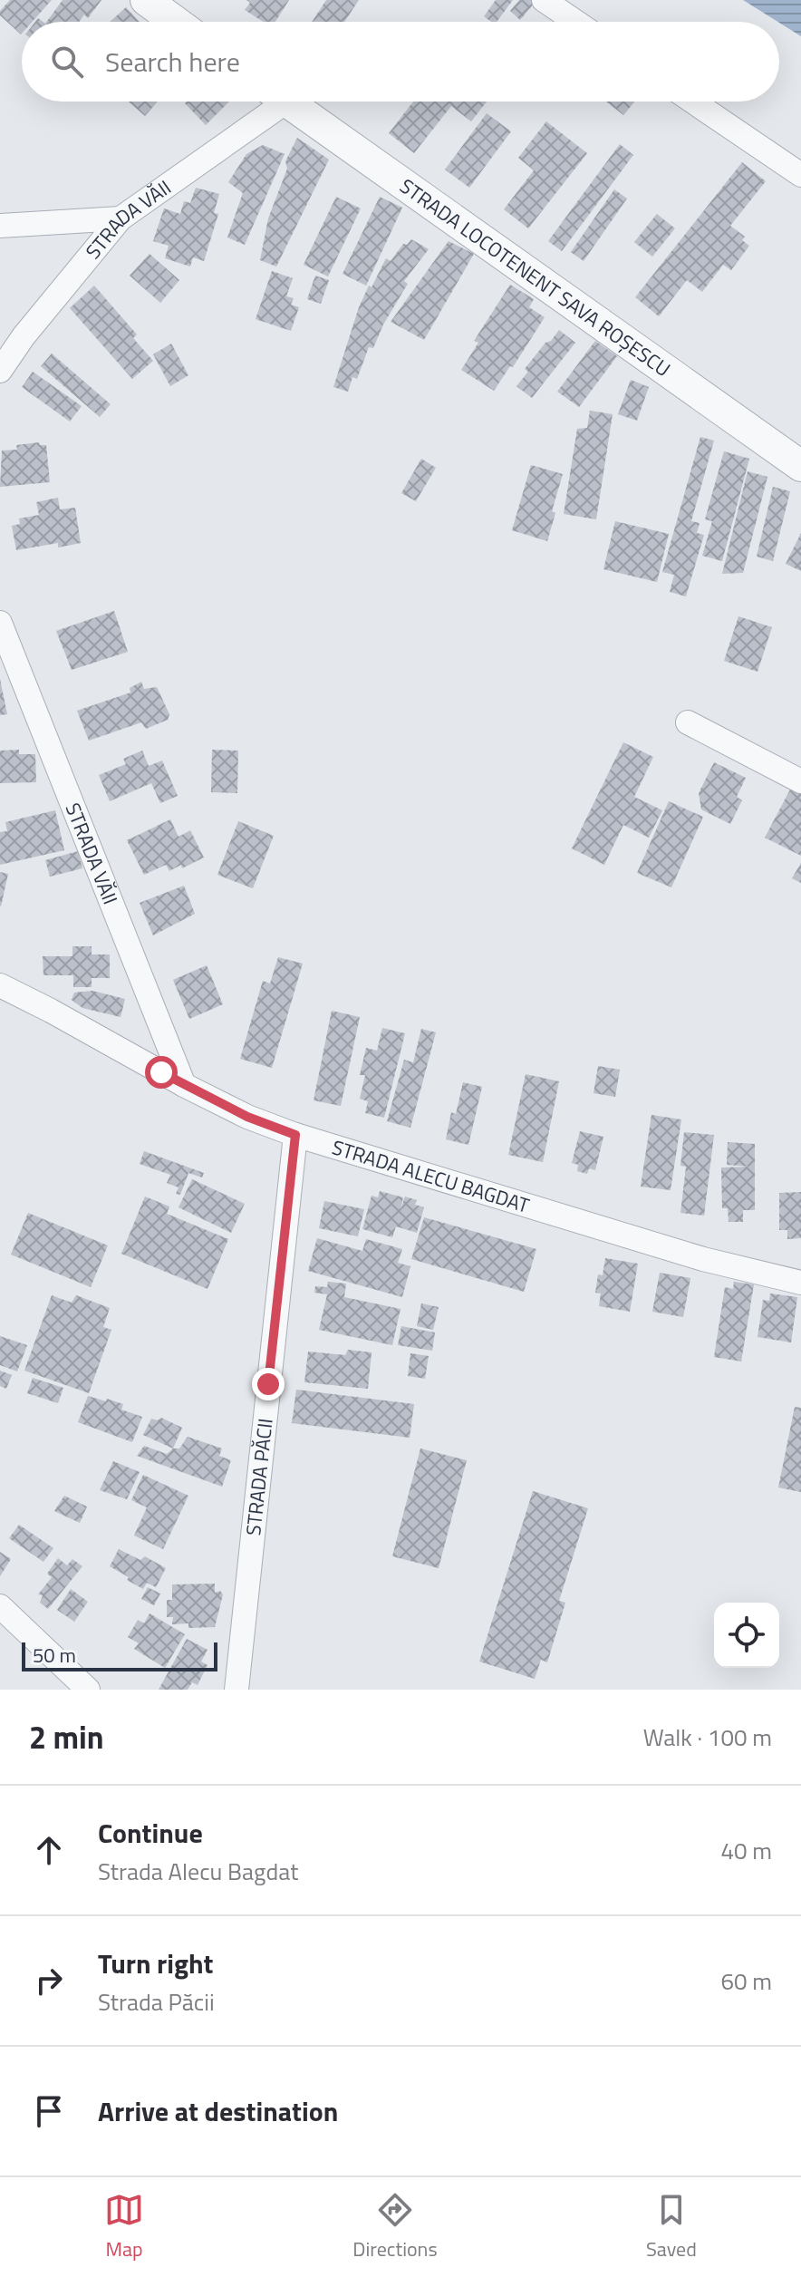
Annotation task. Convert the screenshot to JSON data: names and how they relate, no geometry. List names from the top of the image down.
{
  "streets": {
    "street": [
      "STRADA VĂII",
      "STRADA LOCOTENENT SAVA ROȘESCU",
      "STRADA ALECU BAGDAT",
      "STRADA PĂCII"
    ]
  },
  "crossings": [
    ["STRADA VĂII", "STRADA ALECU BAGDAT"],
    ["STRADA ALECU BAGDAT", "STRADA PĂCII"]
  ],
  "scale_bar": "50 m",
  "page": {
    "search": "Search here",
    "scale": "50 m",
    "heading": ["2 min", "Walk · 100 m"],
    "list": [
      ["Continue", "Strada Alecu Bagdat", "40 m"],
      ["Turn right", "Strada Păcii", "60 m"],
      "Arrive at destination"
    ],
    "nav": ["Map", "Directions", "Saved"]
  }
}
